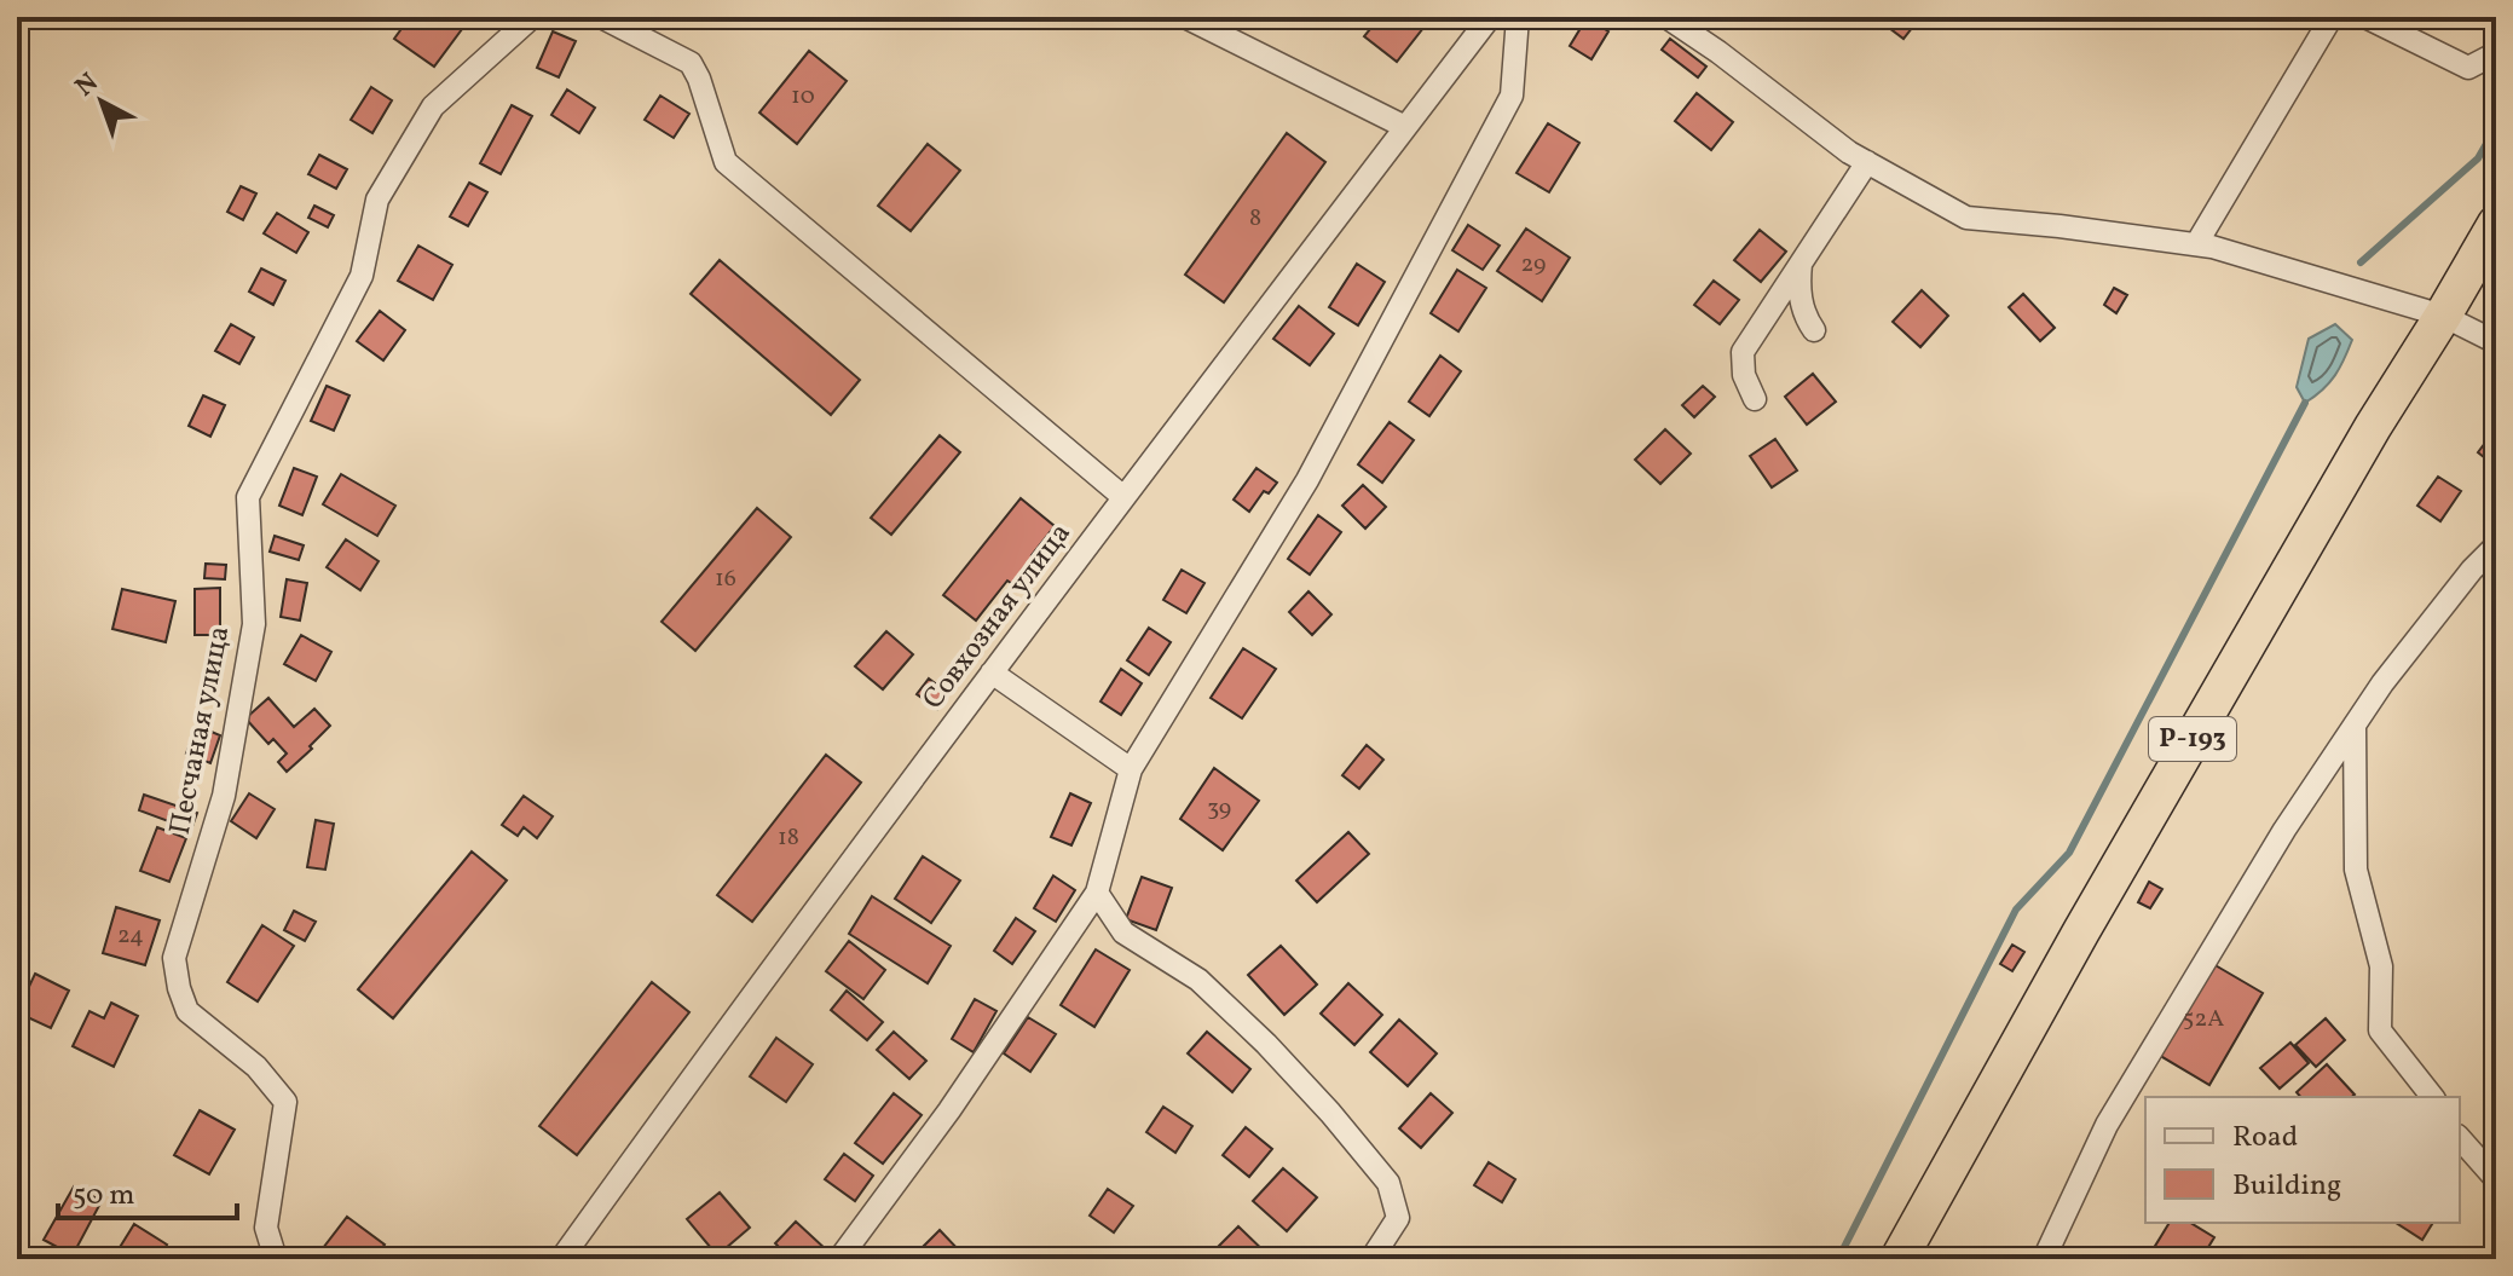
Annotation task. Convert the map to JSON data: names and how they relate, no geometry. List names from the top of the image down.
{
  "streets": {
    "highway": ["Р-193"],
    "street": ["Совхозная улица", "Песчаная улица"]
  },
  "house_numbers": [
    "10",
    "8",
    "29",
    "16",
    "39",
    "18",
    "24",
    "52А"
  ],
  "legend": ["Road", "Building"],
  "scale_bar": "50 m",
  "north": "top left"
}
